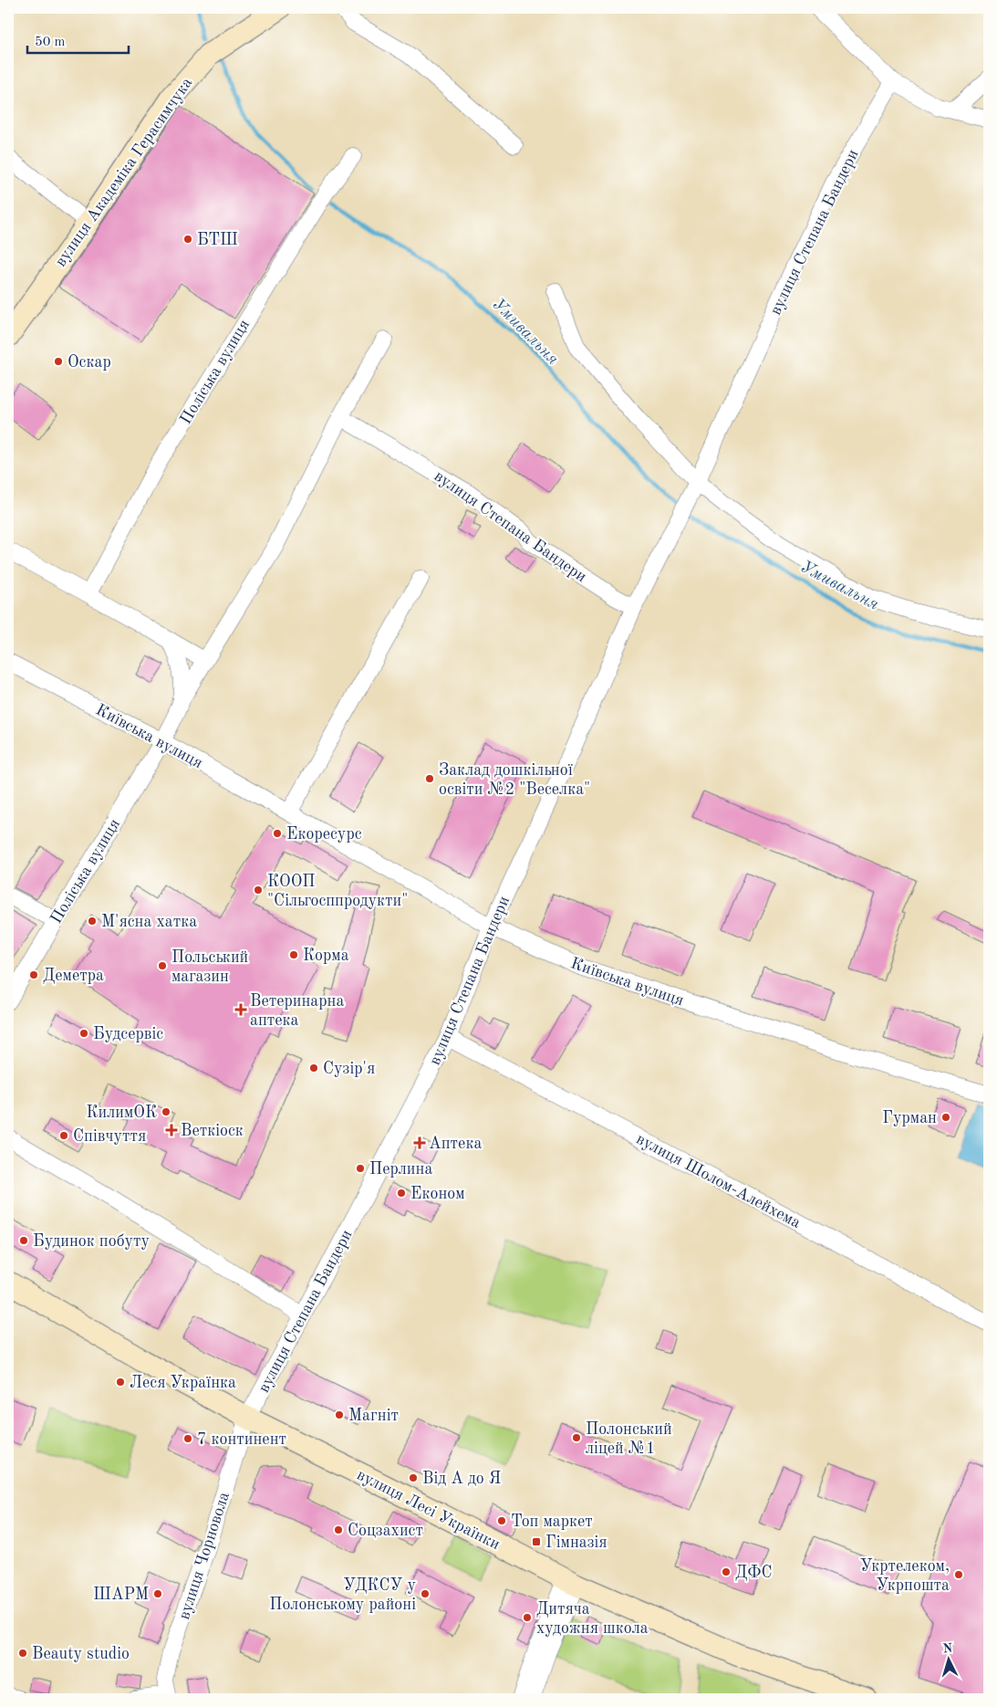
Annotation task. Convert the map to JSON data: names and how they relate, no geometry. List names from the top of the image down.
{
  "streets": {
    "main road": ["вулиця Академіка Герасимчука", "вулиця Лесі Українки"],
    "street": [
      "вулиця Степана Бандери",
      "Поліська вулиця",
      "Київська вулиця",
      "вулиця Шолом-Алейхема",
      "вулиця Чорновола"
    ]
  },
  "crossings": [
    ["вулиця Степана Бандери", "Київська вулиця"],
    ["вулиця Степана Бандери", "вулиця Шолом-Алейхема"],
    ["вулиця Степана Бандери", "вулиця Лесі Українки"],
    ["вулиця Степана Бандери", "вулиця Чорновола"],
    ["Поліська вулиця", "Київська вулиця"],
    ["вулиця Лесі Українки", "вулиця Чорновола"]
  ],
  "water": ["Умивальня"],
  "places": {
    "other": [
      "БТШ",
      "Оскар",
      "Заклад дошкільної освіти №2 \"Веселка\"",
      "Екоресурс",
      "КООП \"Сільгосппродукти\"",
      "М'ясна хатка",
      "Корма",
      "Польський магазин",
      "Деметра",
      "Будсервіс",
      "Сузір'я",
      "КилимОК",
      "Гурман",
      "Співчуття",
      "Перлина",
      "Економ",
      "Будинок побуту",
      "Леся Українка",
      "Магніт",
      "Полонський ліцей №1",
      "7 континент",
      "Від А до Я",
      "Топ маркет",
      "Соцзахист",
      "ДФС",
      "Укртелеком, Укрпошта",
      "ШАРМ",
      "УДКСУ у Полонському районi",
      "Дитяча художня школа",
      "Beauty studio"
    ],
    "health": ["Ветеринарна аптека", "Веткіоск", "Аптека"],
    "transit": ["Гімназія"]
  },
  "scale_bar": "50 m",
  "north": "top"
}
